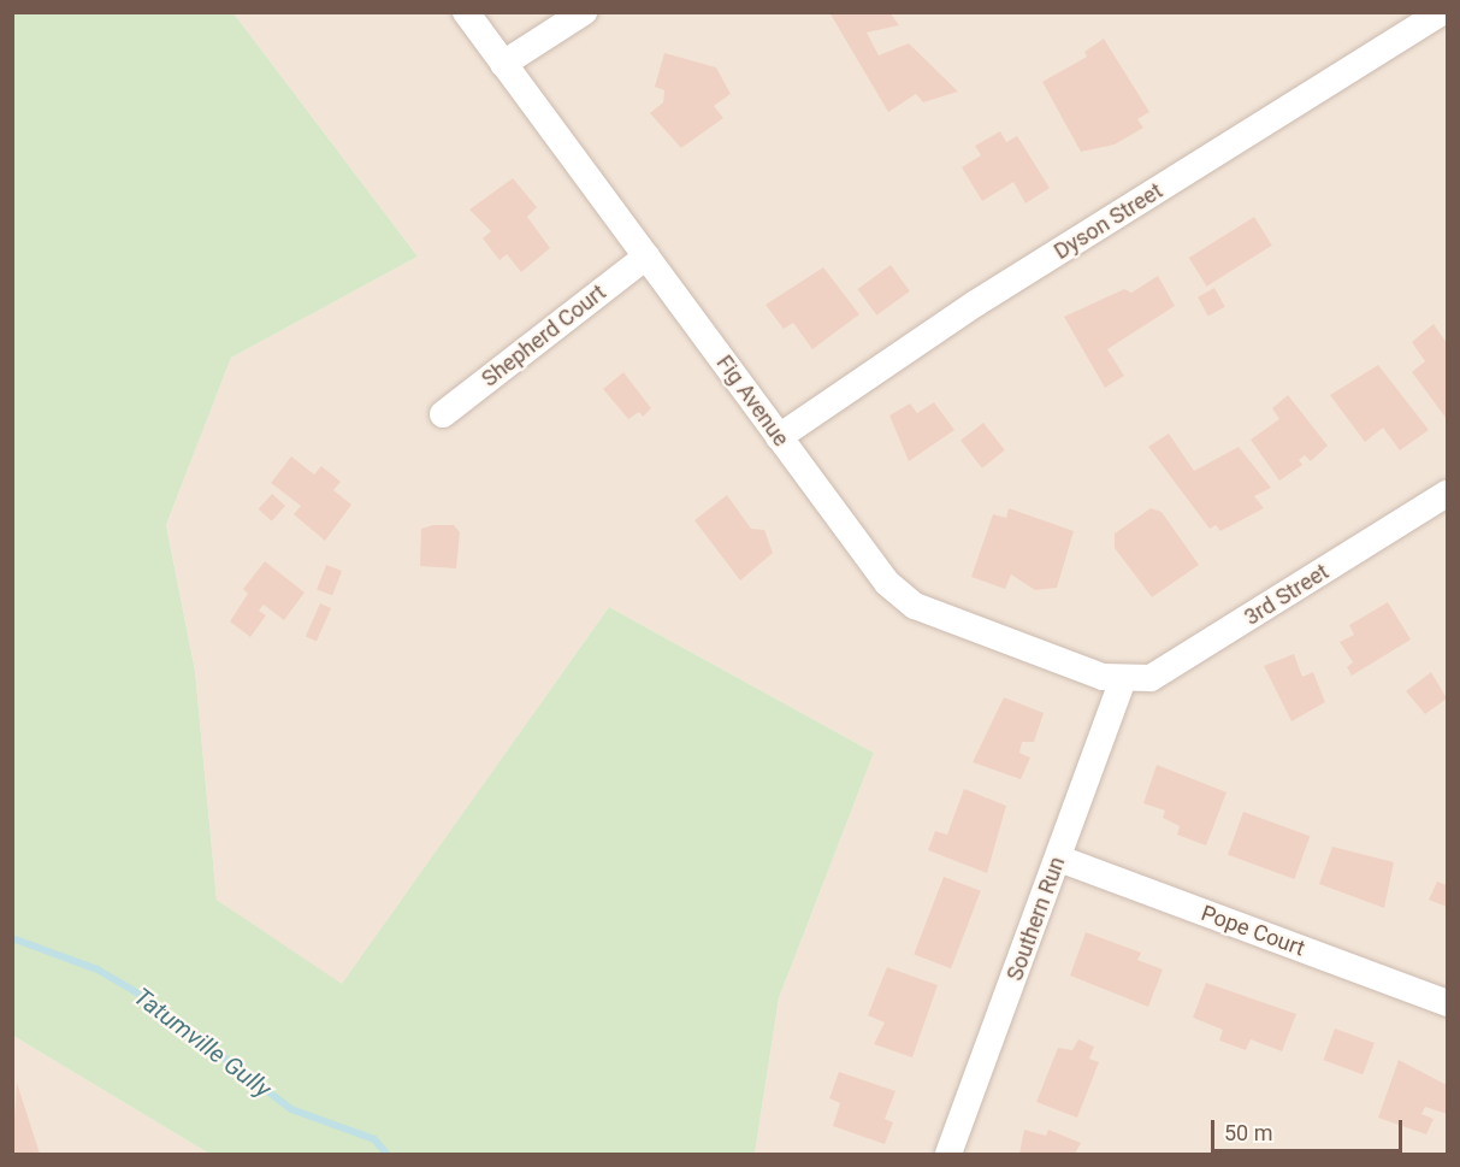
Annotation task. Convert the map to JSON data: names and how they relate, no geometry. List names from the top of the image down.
{
  "streets": {
    "street": [
      "Dyson Street",
      "Shepherd Court",
      "Fig Avenue",
      "3rd Street",
      "Southern Run",
      "Pope Court"
    ]
  },
  "crossings": [
    ["Dyson Street", "Fig Avenue"],
    ["Shepherd Court", "Fig Avenue"],
    ["Fig Avenue", "3rd Street"],
    ["Fig Avenue", "Southern Run"],
    ["3rd Street", "Southern Run"],
    ["Southern Run", "Pope Court"]
  ],
  "water": ["Tatumville Gully"],
  "scale_bar": "50 m"
}
